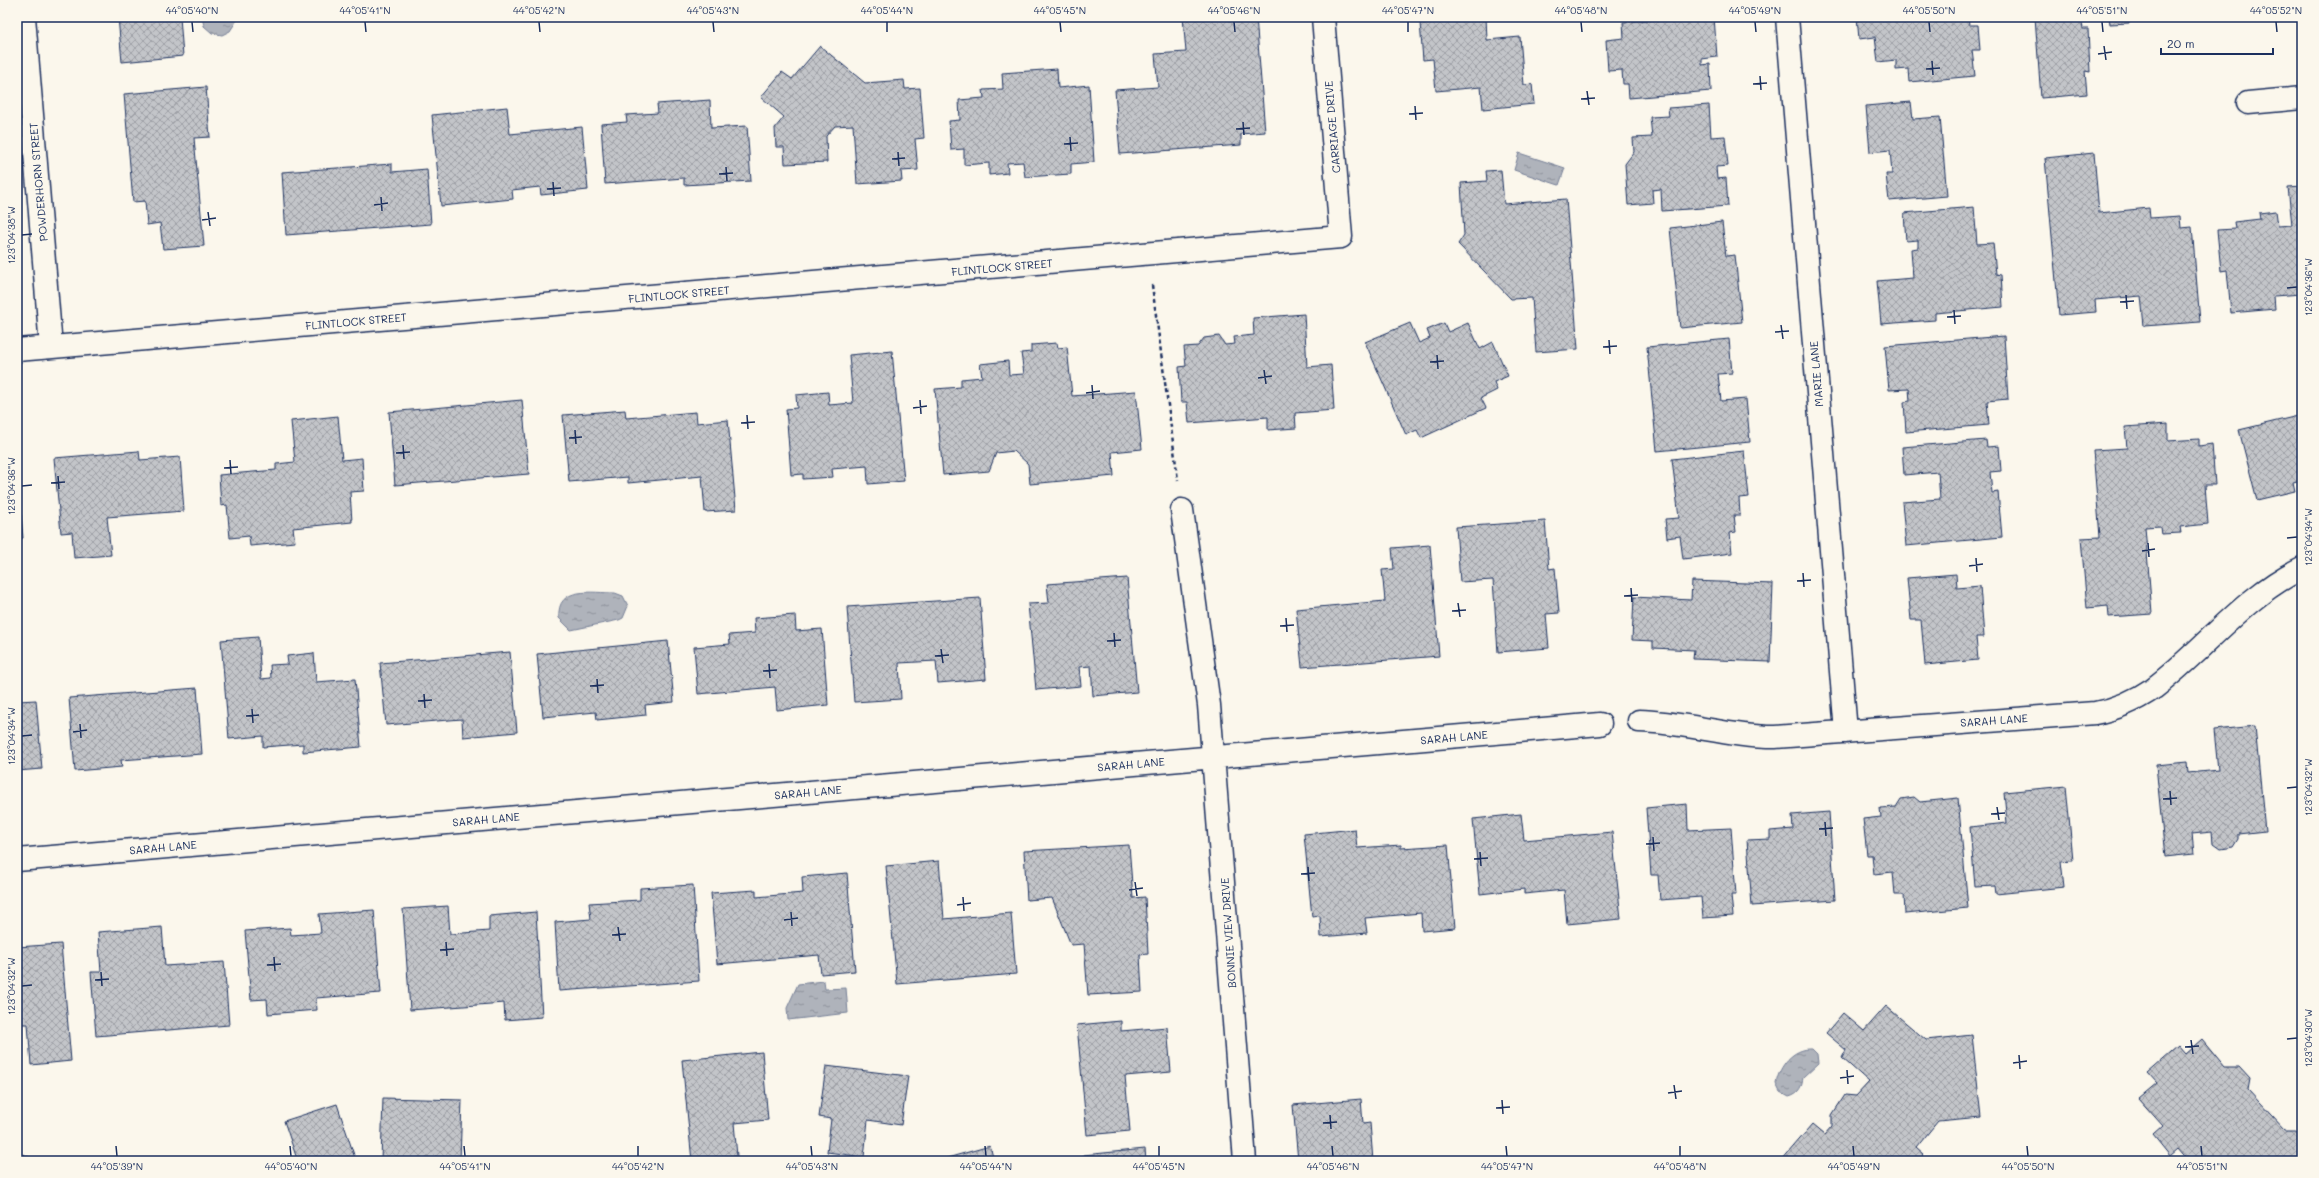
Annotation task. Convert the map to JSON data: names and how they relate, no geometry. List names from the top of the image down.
{
  "streets": {
    "street": [
      "CARRIAGE DRIVE",
      "POWDERHORN STREET",
      "FLINTLOCK STREET",
      "MARIE LANE",
      "SARAH LANE",
      "BONNIE VIEW DRIVE"
    ]
  },
  "crossings": [
    ["CARRIAGE DRIVE", "FLINTLOCK STREET"],
    ["POWDERHORN STREET", "FLINTLOCK STREET"],
    ["MARIE LANE", "SARAH LANE"],
    ["SARAH LANE", "BONNIE VIEW DRIVE"]
  ],
  "scale_bar": "20 m",
  "coordinates": [
    "44°05'40\"N",
    "44°05'41\"N",
    "44°05'42\"N",
    "44°05'43\"N",
    "44°05'44\"N",
    "44°05'45\"N",
    "44°05'46\"N",
    "44°05'47\"N",
    "44°05'48\"N",
    "44°05'49\"N",
    "44°05'50\"N",
    "44°05'51\"N",
    "44°05'52\"N",
    "123°04'38\"W",
    "123°04'36\"W",
    "123°04'34\"W",
    "123°04'32\"W",
    "123°04'30\"W",
    "44°05'39\"N"
  ]
}
